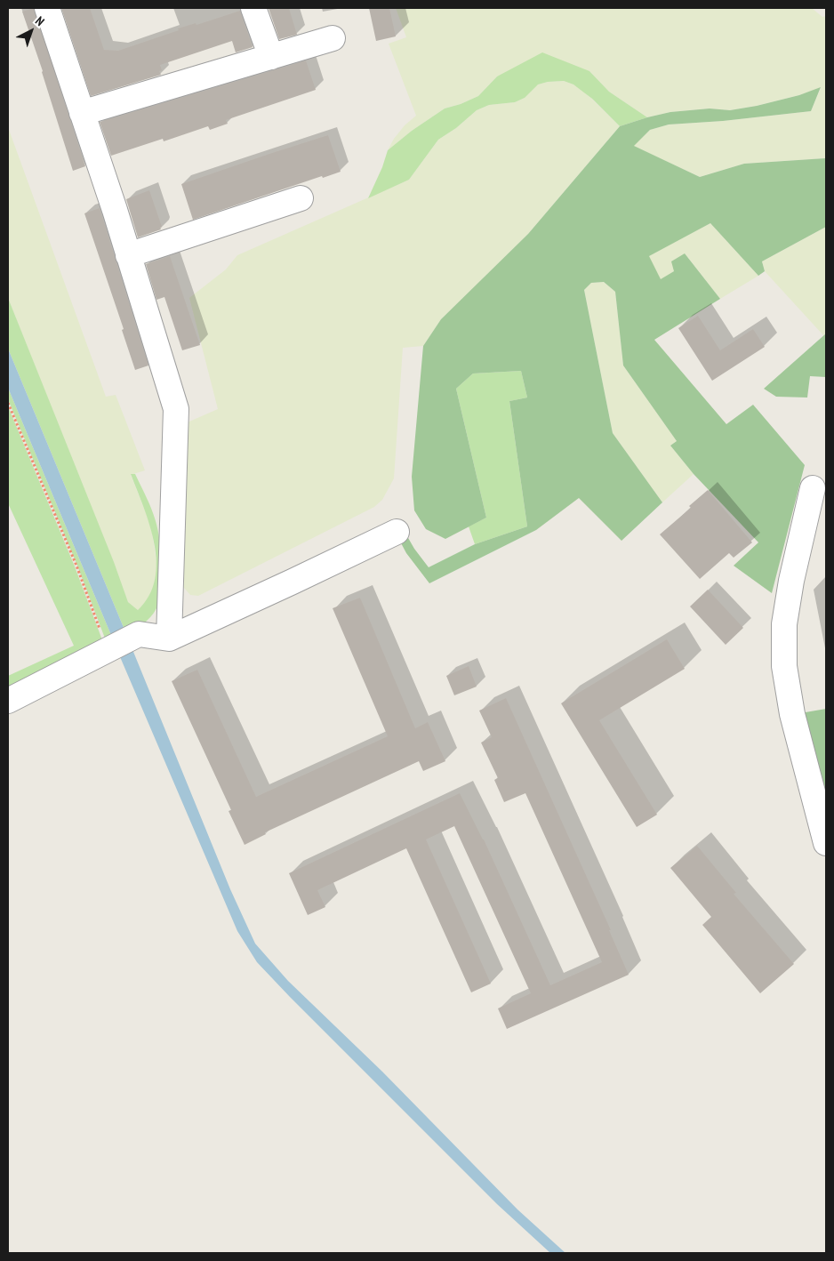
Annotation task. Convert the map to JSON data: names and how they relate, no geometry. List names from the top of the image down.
{
  "north": "top right"
}
